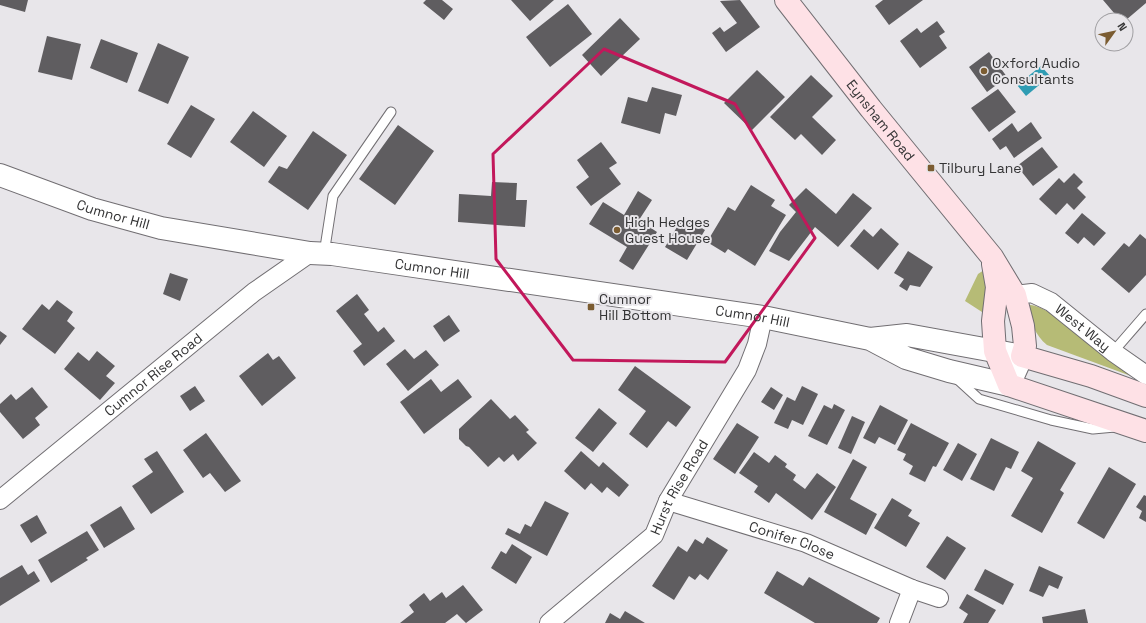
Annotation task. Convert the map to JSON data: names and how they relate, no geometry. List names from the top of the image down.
{
  "streets": {
    "main road": ["Eynsham Road"],
    "street": [
      "Cumnor Hill",
      "West Way",
      "Cumnor Rise Road",
      "Hurst Rise Road",
      "Conifer Close"
    ]
  },
  "crossings": [
    ["Eynsham Road", "Cumnor Hill"],
    ["Eynsham Road", "West Way"],
    ["Cumnor Hill", "Cumnor Rise Road"],
    ["Cumnor Hill", "Hurst Rise Road"],
    ["Hurst Rise Road", "Conifer Close"]
  ],
  "places": {
    "other": ["Oxford Audio Consultants", "High Hedges Guest House"],
    "transit": ["Tilbury Lane", "Cumnor Hill Bottom"]
  },
  "north": "top right"
}
